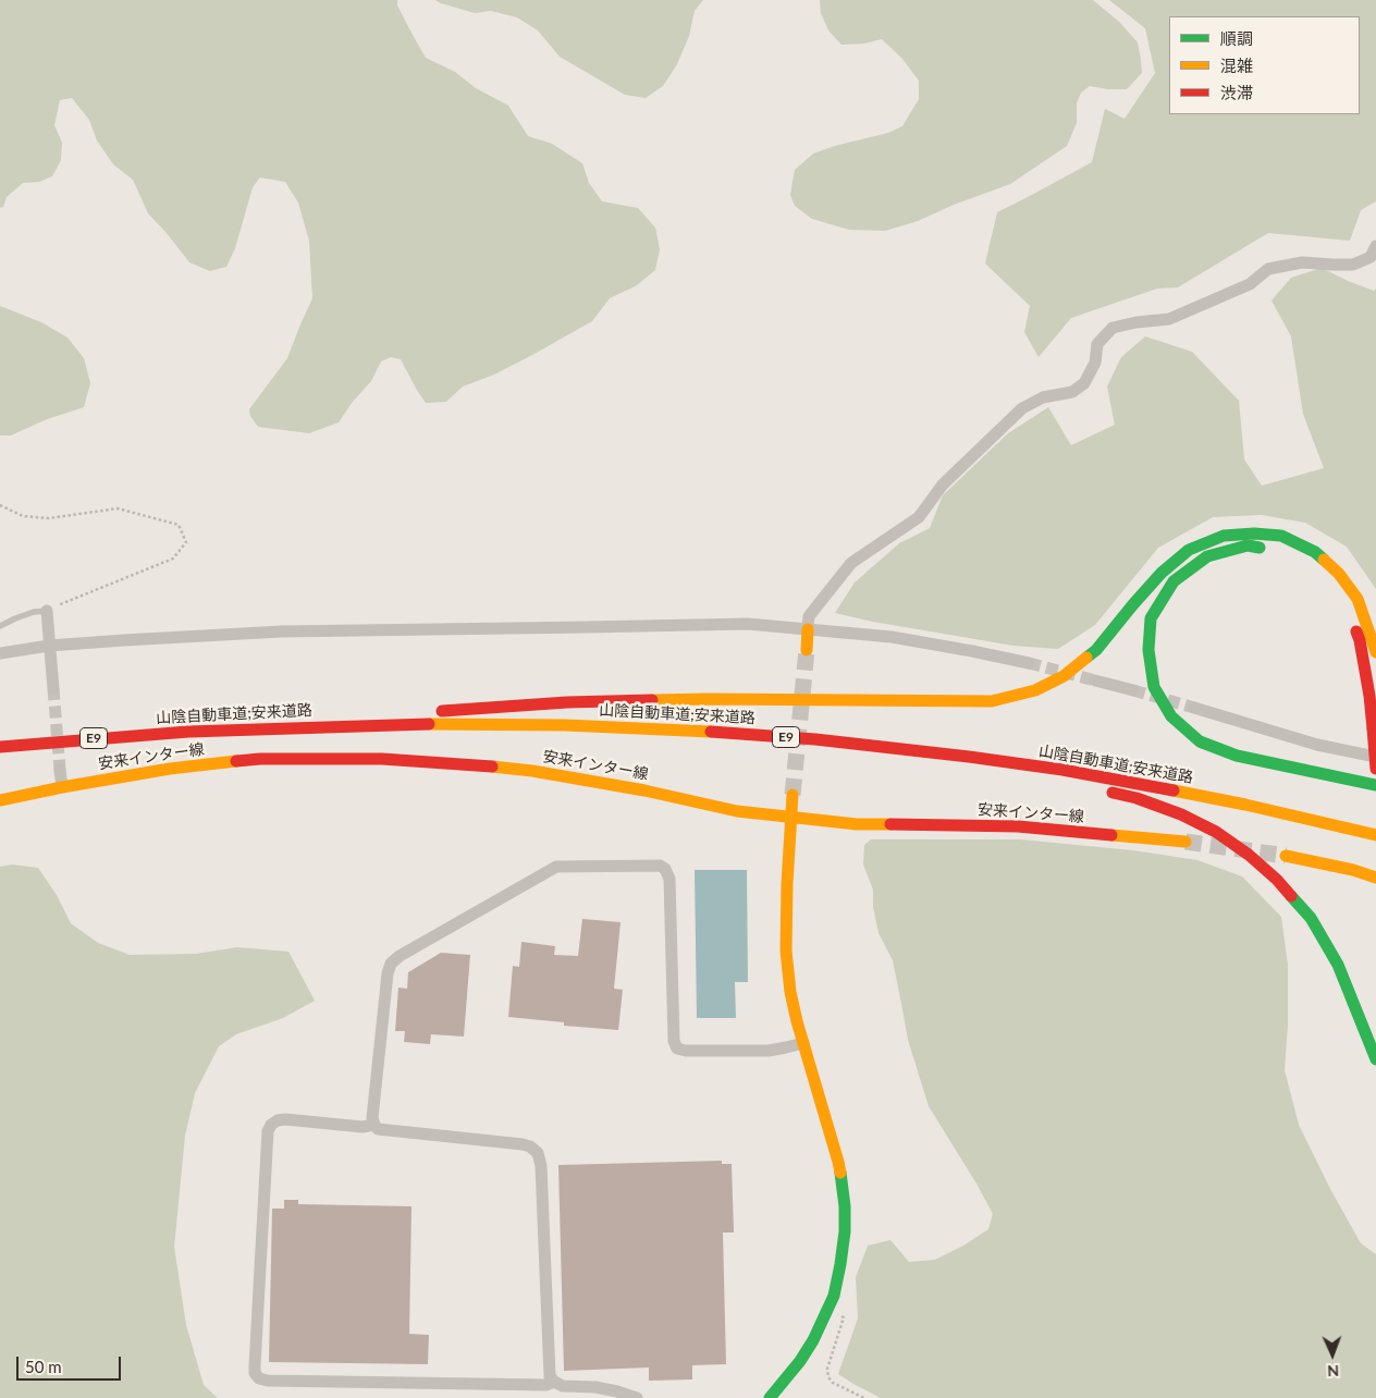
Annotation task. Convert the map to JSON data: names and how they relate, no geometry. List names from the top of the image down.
{
  "streets": {
    "main road": ["山陰自動車道;安来道路", "E9", "安来インター線"]
  },
  "legend": ["順調", "混雑", "渋滞"],
  "scale_bar": "50 m",
  "north": "bottom"
}
